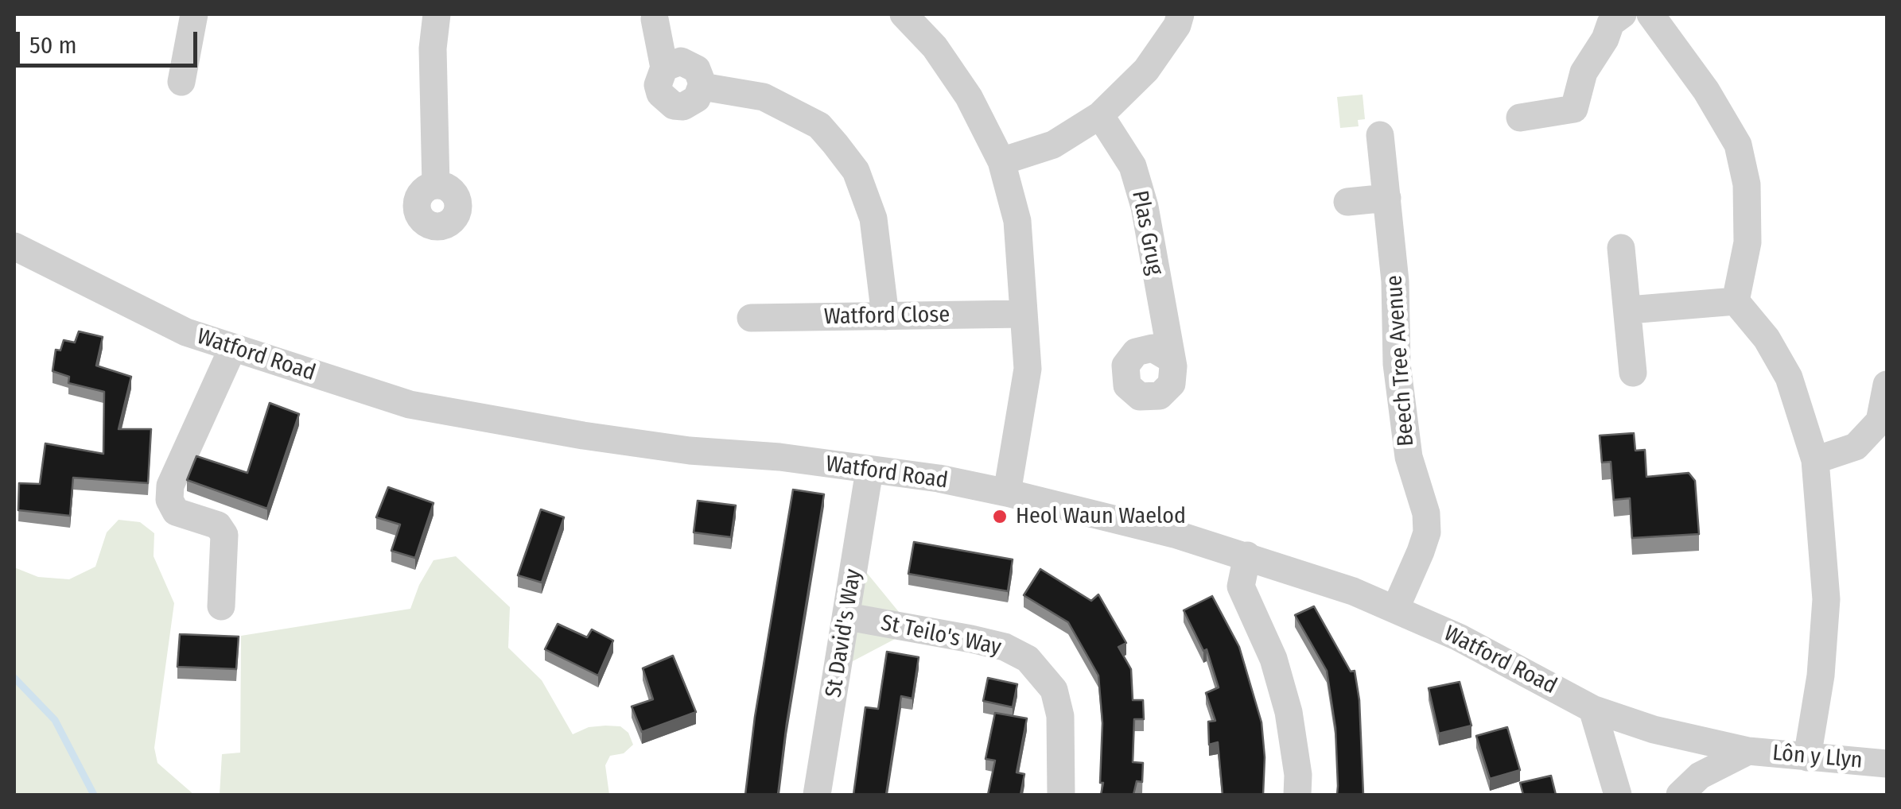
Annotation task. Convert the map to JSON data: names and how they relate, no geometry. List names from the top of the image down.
{
  "streets": {
    "street": [
      "Plas Grug",
      "Watford Close",
      "Watford Road",
      "Beech Tree Avenue",
      "St David's Way",
      "St Teilo's Way",
      "Lôn y Llyn"
    ]
  },
  "crossings": [
    ["Watford Road", "Beech Tree Avenue"],
    ["Watford Road", "St David's Way"],
    ["Watford Road", "Lôn y Llyn"],
    ["St David's Way", "St Teilo's Way"]
  ],
  "places": ["Heol Waun Waelod"],
  "scale_bar": "50 m"
}
